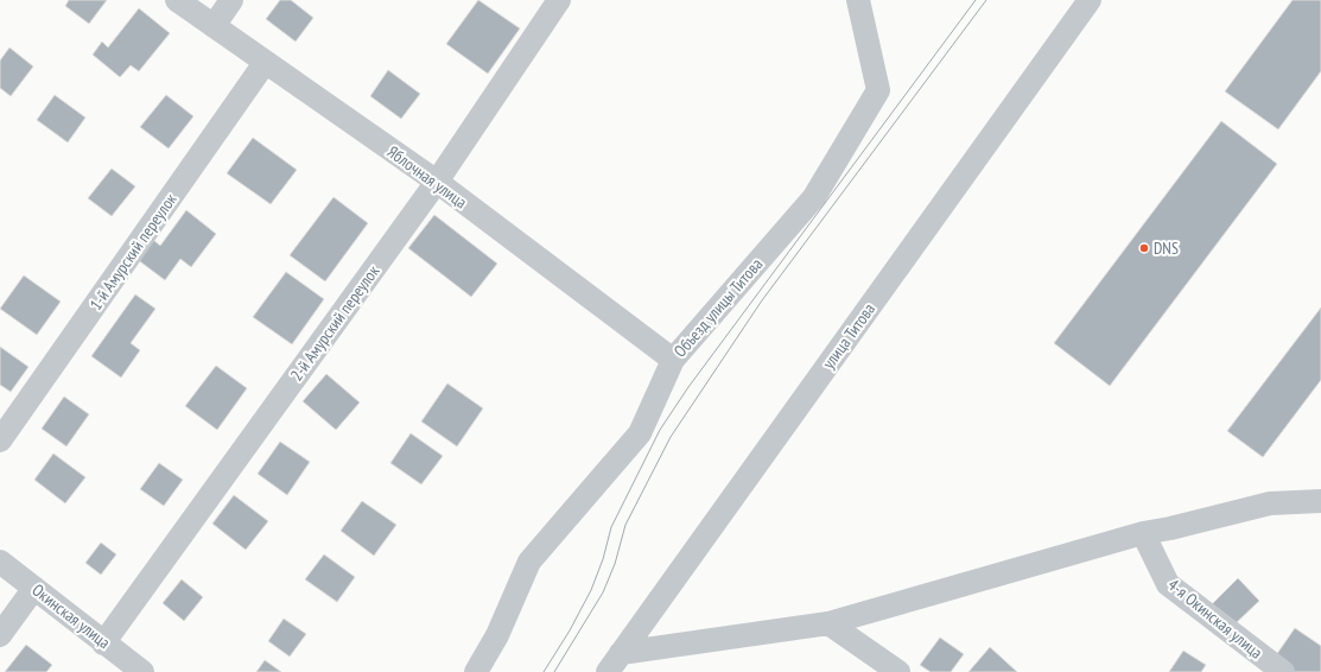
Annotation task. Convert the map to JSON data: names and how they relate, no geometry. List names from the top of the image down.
{
  "streets": {
    "street": [
      "Яблочная улица",
      "1-й Амурский переулок",
      "Объезд улицы Титова",
      "2-й Амурский переулок",
      "улица Титова",
      "Окинская улица",
      "4-я Окинская улица"
    ]
  },
  "crossings": [
    ["Яблочная улица", "1-й Амурский переулок"],
    ["Яблочная улица", "Объезд улицы Титова"],
    ["Яблочная улица", "2-й Амурский переулок"],
    ["2-й Амурский переулок", "Окинская улица"]
  ],
  "places": ["DNS"]
}
